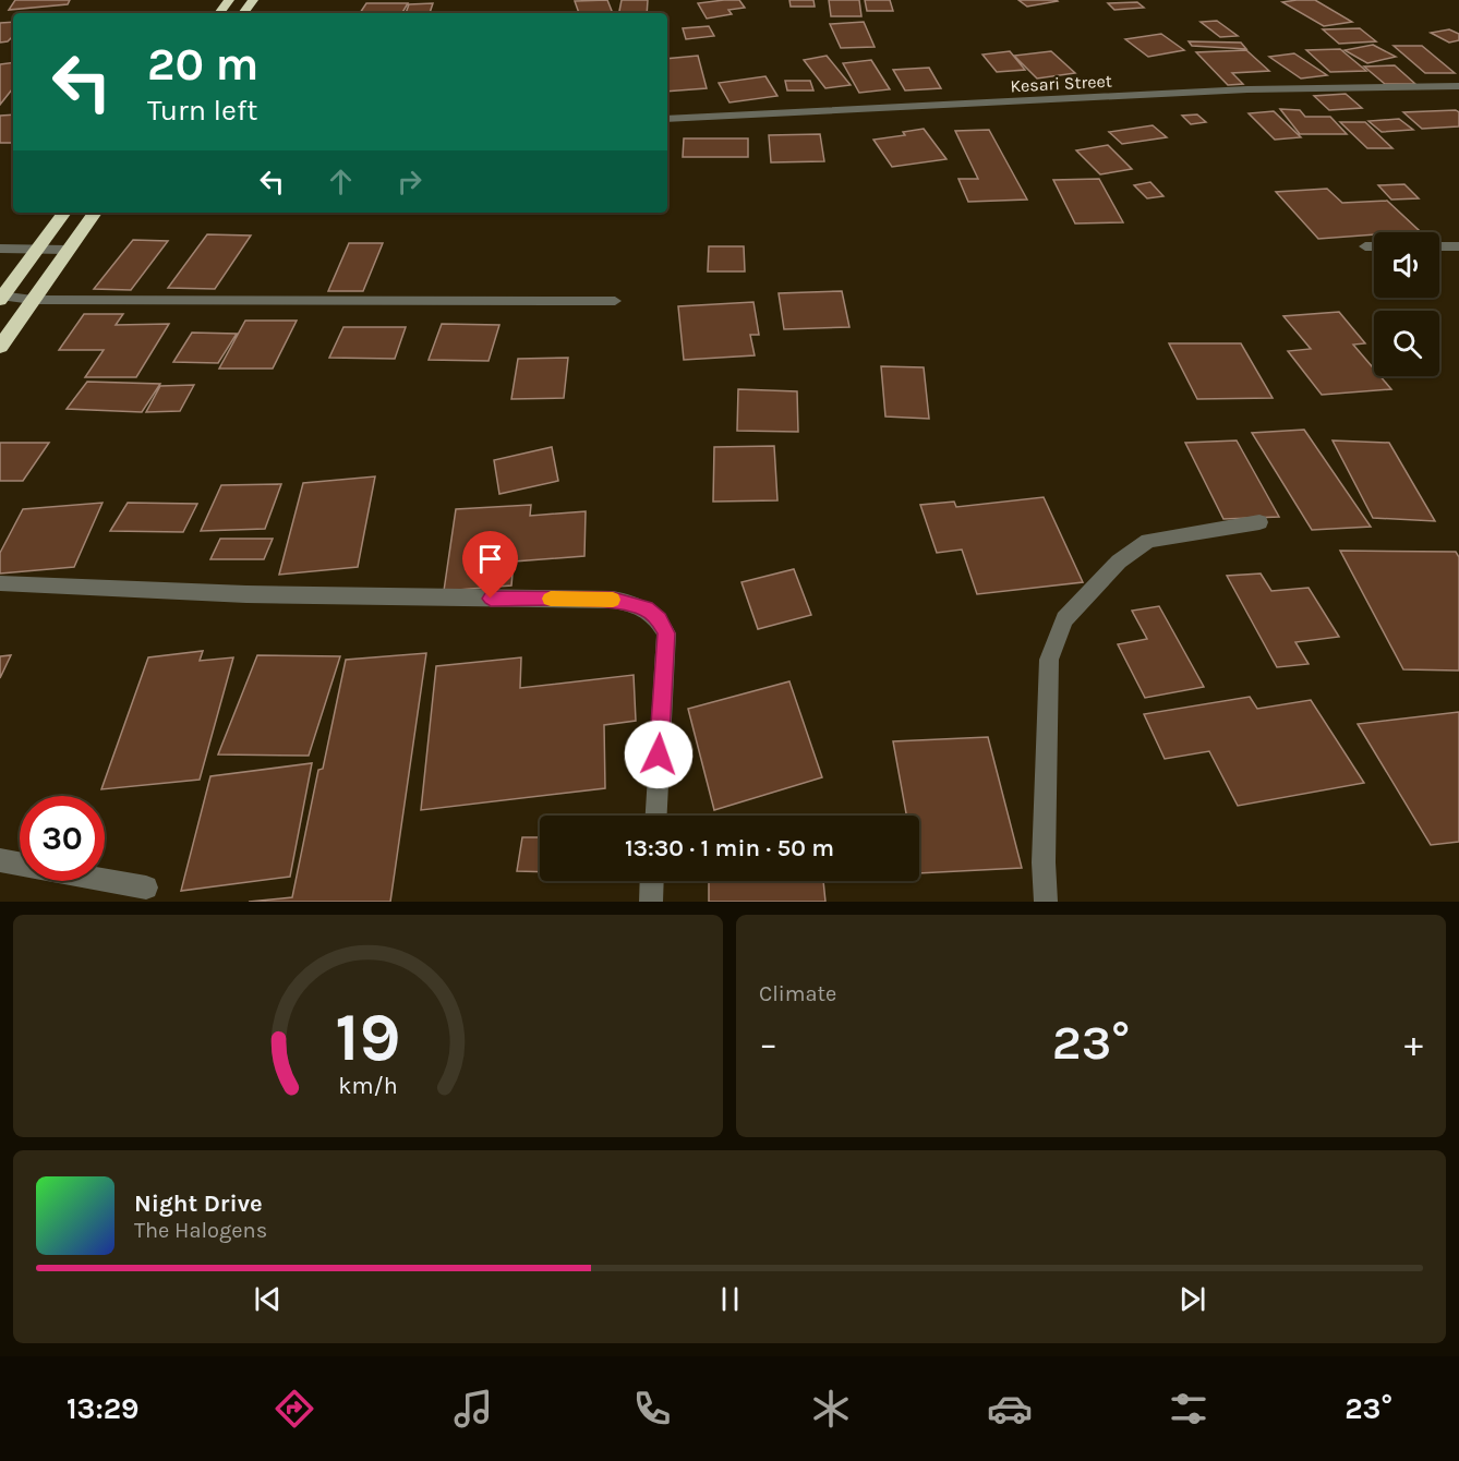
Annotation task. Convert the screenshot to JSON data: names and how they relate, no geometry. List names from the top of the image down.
{
  "streets": {
    "street": ["Kesari Street"]
  },
  "page": {
    "turn": ["20 m", "Turn left"],
    "limit": "30",
    "trip": "13:30 · 1 min · 50 m",
    "tile": "Climate",
    "heat": ["−", "23°", "+"],
    "song": ["Night Drive", "The Halogens"],
    "tabs": ["13:29", "23°"],
    "gauge": ["19", "km/h"]
  }
}
